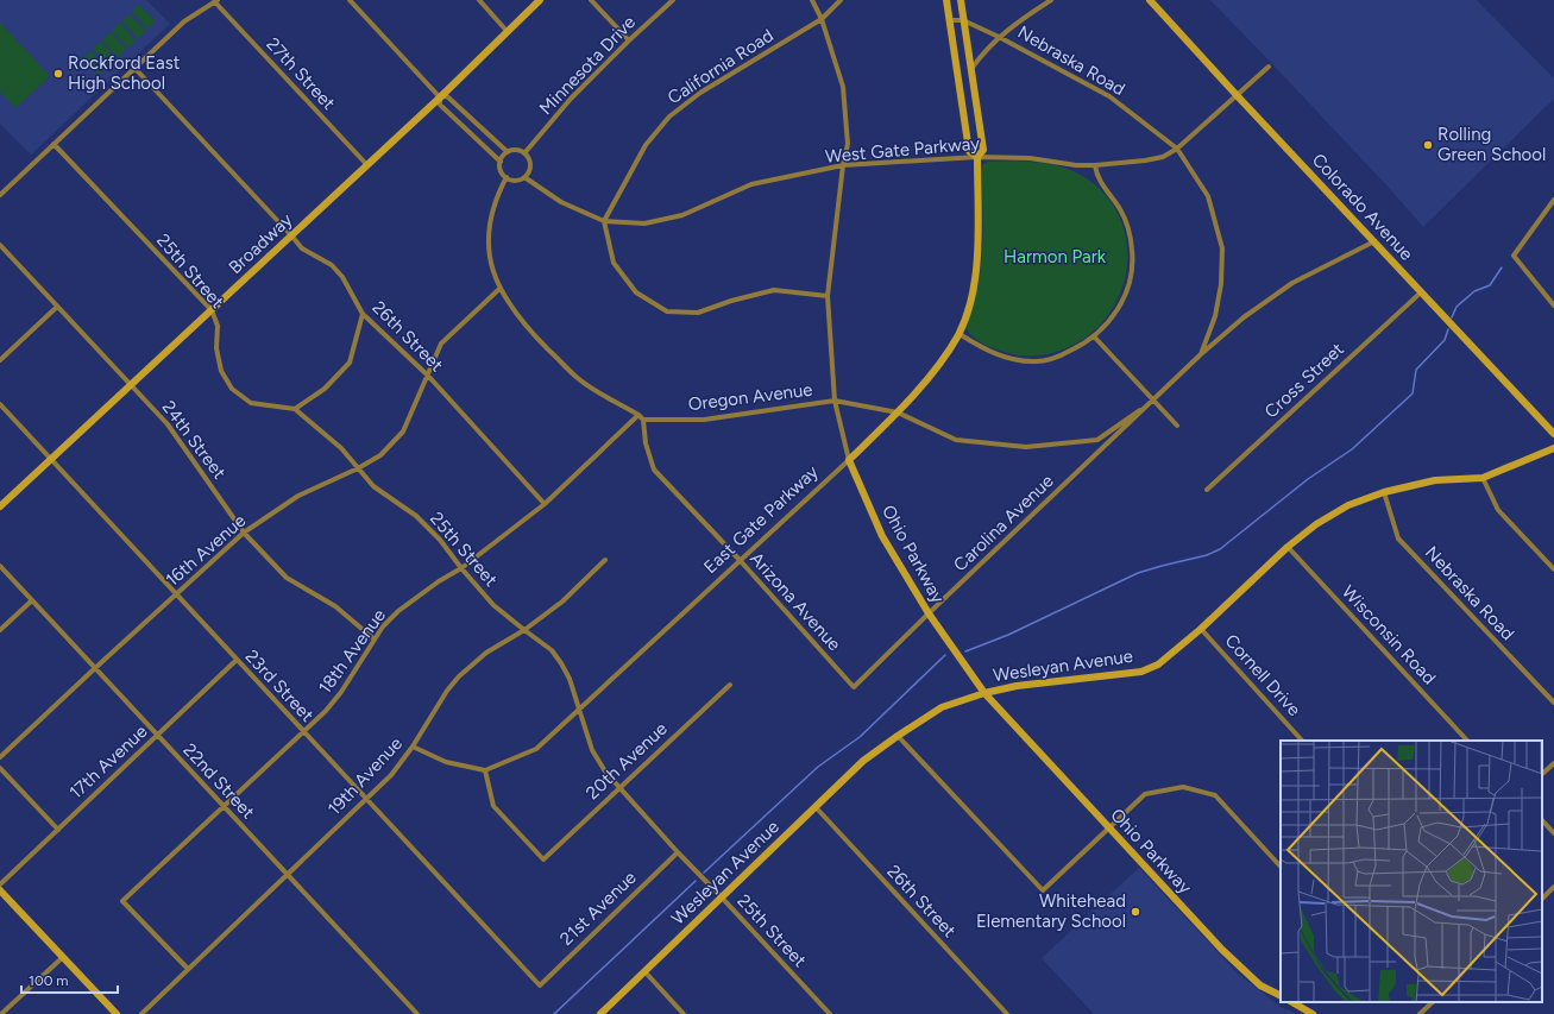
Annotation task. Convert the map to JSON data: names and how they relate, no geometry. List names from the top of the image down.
{
  "streets": {
    "street": [
      "Nebraska Road",
      "Minnesota Drive",
      "California Road",
      "27th Street",
      "West Gate Parkway",
      "Colorado Avenue",
      "Broadway",
      "25th Street",
      "26th Street",
      "Cross Street",
      "Oregon Avenue",
      "24th Street",
      "East Gate Parkway",
      "Carolina Avenue",
      "16th Avenue",
      "Ohio Parkway",
      "Arizona Avenue",
      "Wisconsin Road",
      "18th Avenue",
      "Wesleyan Avenue",
      "Cornell Drive",
      "23rd Street",
      "20th Avenue",
      "17th Avenue",
      "19th Avenue",
      "22nd Street",
      "21st Avenue"
    ]
  },
  "crossings": [
    ["Nebraska Road", "West Gate Parkway"],
    ["Nebraska Road", "East Gate Parkway"],
    ["Nebraska Road", "Carolina Avenue"],
    ["Nebraska Road", "Wesleyan Avenue"],
    ["Minnesota Drive", "West Gate Parkway"],
    ["California Road", "West Gate Parkway"],
    ["California Road", "Ohio Parkway"],
    ["27th Street", "Broadway"],
    ["West Gate Parkway", "Colorado Avenue"],
    ["West Gate Parkway", "East Gate Parkway"],
    ["West Gate Parkway", "Ohio Parkway"],
    ["Colorado Avenue", "Cross Street"],
    ["Colorado Avenue", "Carolina Avenue"],
    ["Broadway", "25th Street"],
    ["Broadway", "26th Street"],
    ["Broadway", "24th Street"],
    ["Broadway", "23rd Street"],
    ["25th Street", "26th Street"],
    ["25th Street", "East Gate Parkway"],
    ["25th Street", "16th Avenue"],
    ["25th Street", "18th Avenue"],
    ["25th Street", "Wesleyan Avenue"],
    ["25th Street", "20th Avenue"],
    ["25th Street", "19th Avenue"],
    ["25th Street", "21st Avenue"],
    ["26th Street", "16th Avenue"],
    ["26th Street", "18th Avenue"],
    ["26th Street", "Wesleyan Avenue"],
    ["Oregon Avenue", "East Gate Parkway"],
    ["Oregon Avenue", "Carolina Avenue"],
    ["Oregon Avenue", "Ohio Parkway"],
    ["Oregon Avenue", "Arizona Avenue"],
    ["24th Street", "16th Avenue"],
    ["24th Street", "18th Avenue"],
    ["East Gate Parkway", "Ohio Parkway"],
    ["East Gate Parkway", "Arizona Avenue"],
    ["East Gate Parkway", "20th Avenue"],
    ["Carolina Avenue", "Ohio Parkway"],
    ["Carolina Avenue", "Arizona Avenue"],
    ["16th Avenue", "23rd Street"],
    ["16th Avenue", "22nd Street"],
    ["Ohio Parkway", "Wesleyan Avenue"],
    ["Wisconsin Road", "Wesleyan Avenue"],
    ["18th Avenue", "23rd Street"],
    ["18th Avenue", "19th Avenue"],
    ["18th Avenue", "22nd Street"],
    ["Wesleyan Avenue", "Cornell Drive"],
    ["23rd Street", "17th Avenue"],
    ["23rd Street", "19th Avenue"],
    ["23rd Street", "21st Avenue"],
    ["17th Avenue", "22nd Street"],
    ["19th Avenue", "22nd Street"]
  ],
  "parks": ["Harmon Park"],
  "places": ["Rockford East High School", "Rolling Green School", "Whitehead Elementary School"],
  "scale_bar": "100 m"
}
